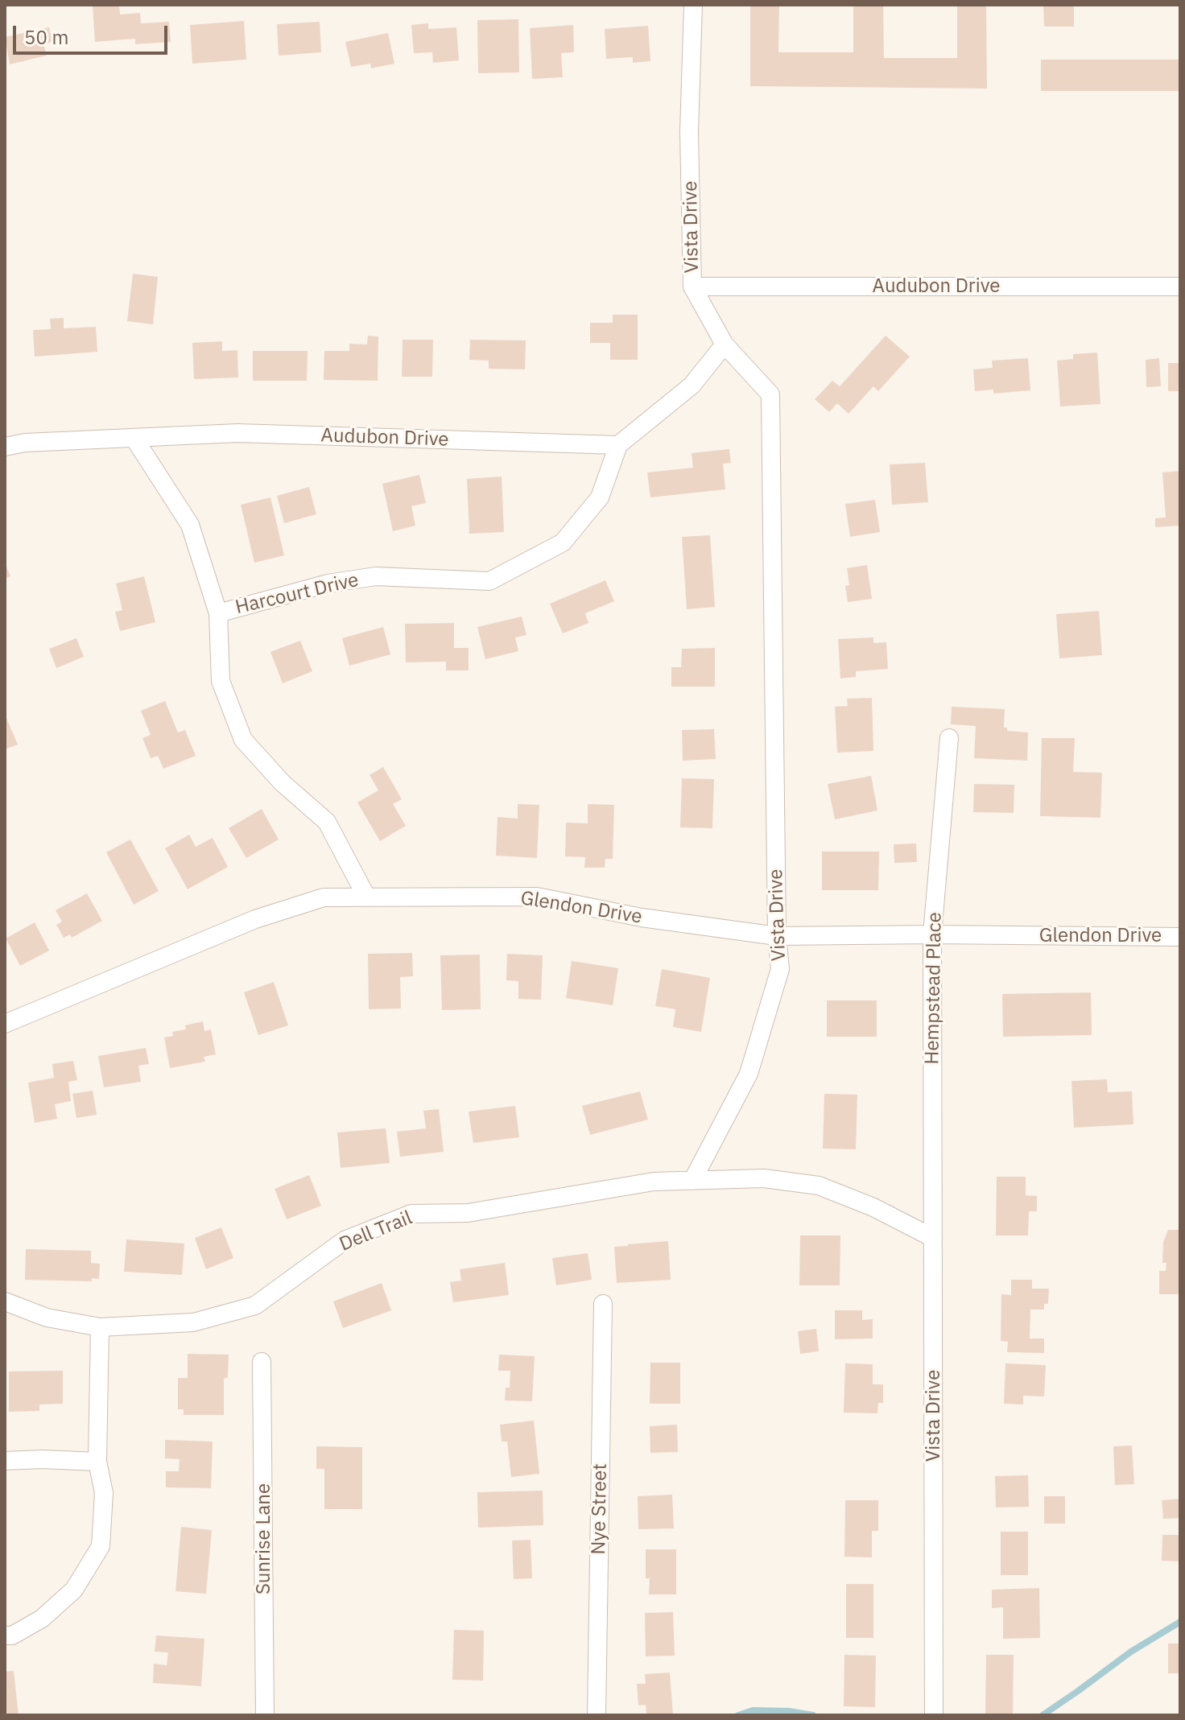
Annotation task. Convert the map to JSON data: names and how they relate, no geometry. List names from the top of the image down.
{
  "streets": {
    "street": [
      "Vista Drive",
      "Audubon Drive",
      "Harcourt Drive",
      "Glendon Drive",
      "Hempstead Place",
      "Dell Trail",
      "Nye Street",
      "Sunrise Lane"
    ]
  },
  "crossings": [
    ["Vista Drive", "Audubon Drive"],
    ["Vista Drive", "Glendon Drive"],
    ["Vista Drive", "Hempstead Place"],
    ["Vista Drive", "Dell Trail"],
    ["Audubon Drive", "Harcourt Drive"],
    ["Glendon Drive", "Hempstead Place"]
  ],
  "scale_bar": "50 m"
}
